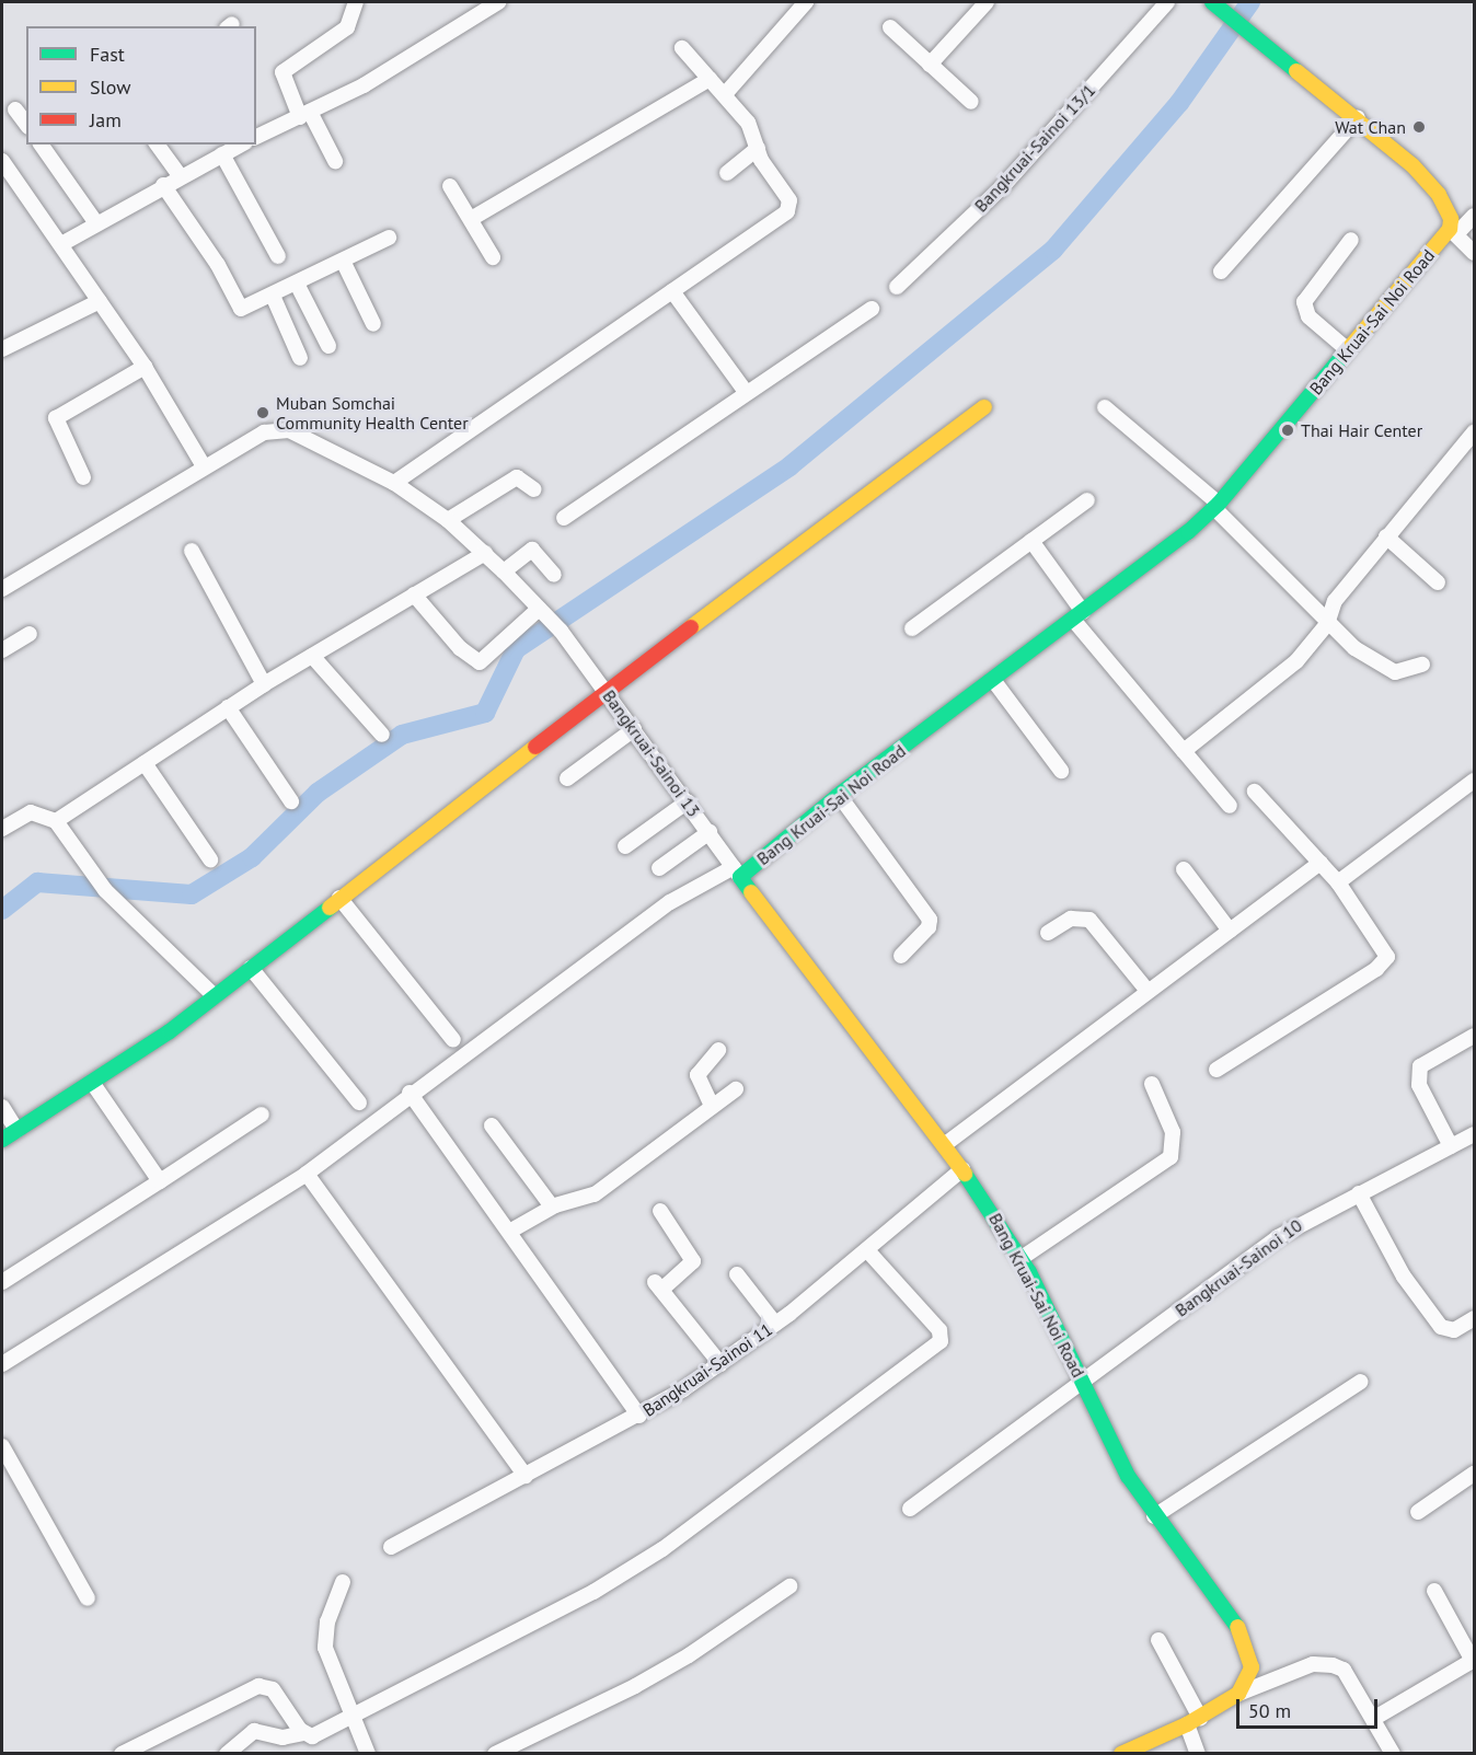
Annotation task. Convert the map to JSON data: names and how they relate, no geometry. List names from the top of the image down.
{
  "streets": {
    "main road": ["Bang Kruai-Sai Noi Road"],
    "street": [
      "Bangkruai-Sainoi 13/1",
      "Bangkruai-Sainoi 13",
      "Bangkruai-Sainoi 10",
      "Bangkruai-Sainoi 11"
    ]
  },
  "crossings": [
    ["Bang Kruai-Sai Noi Road", "Bangkruai-Sainoi 13"],
    ["Bang Kruai-Sai Noi Road", "Bangkruai-Sainoi 10"],
    ["Bang Kruai-Sai Noi Road", "Bangkruai-Sainoi 11"]
  ],
  "places": ["Wat Chan", "Muban Somchai Community Health Center", "Thai Hair Center"],
  "legend": ["Fast", "Slow", "Jam"],
  "scale_bar": "50 m"
}
